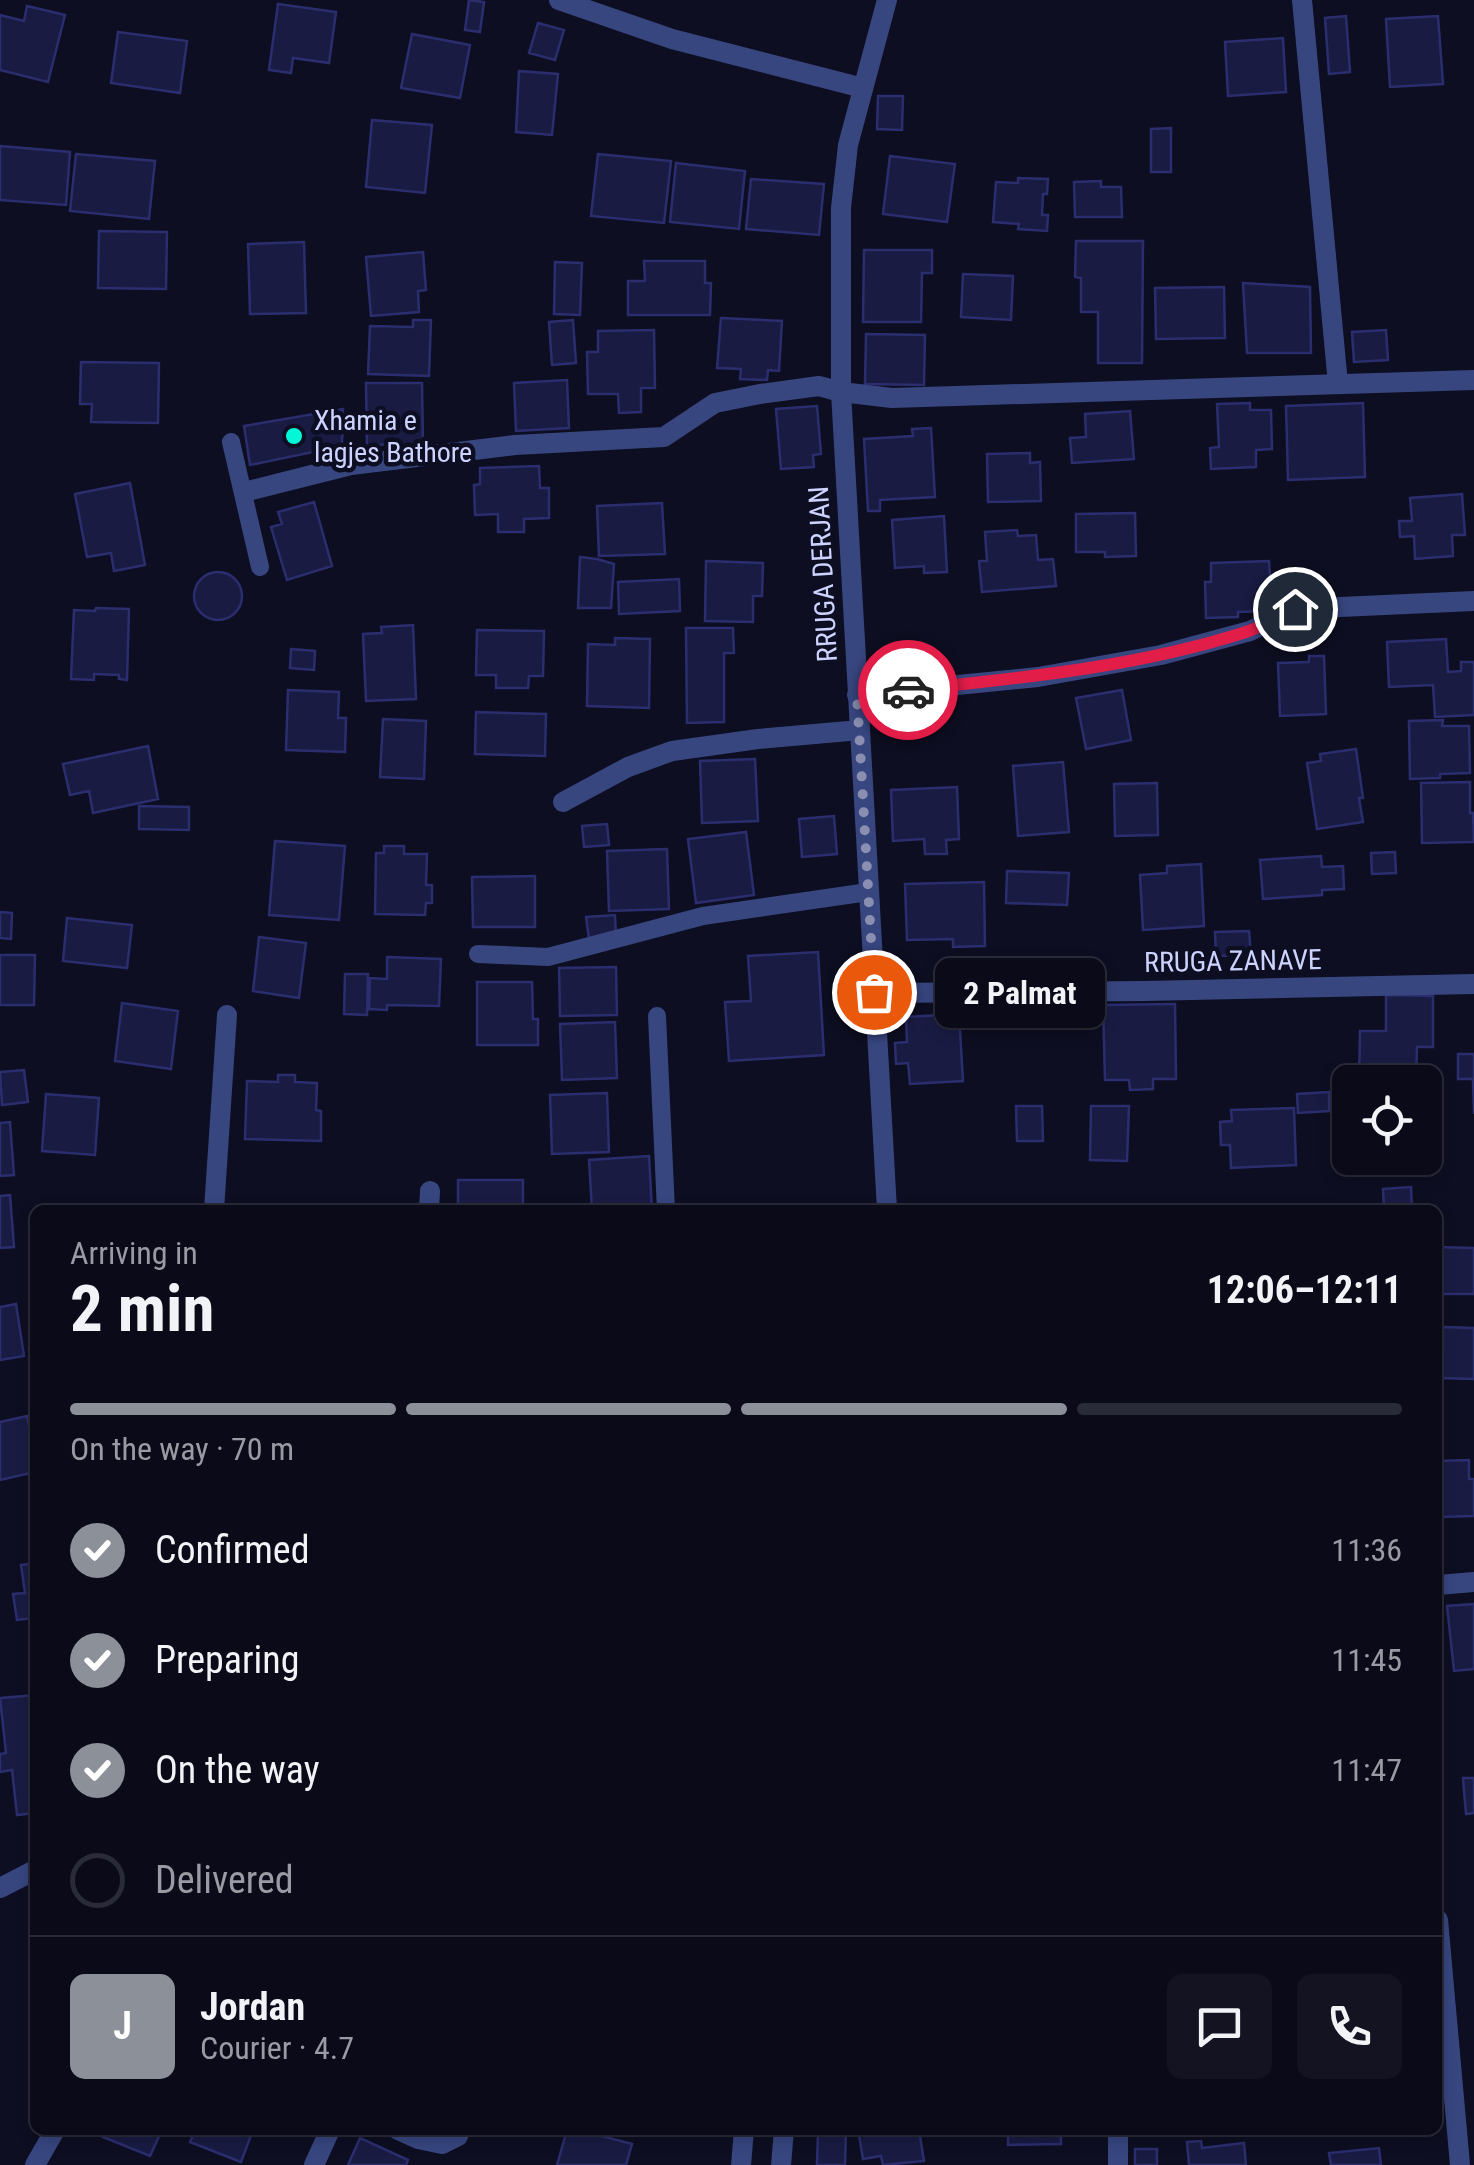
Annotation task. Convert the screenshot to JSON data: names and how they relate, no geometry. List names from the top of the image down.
{
  "streets": {
    "street": ["RRUGA DERJAN", "RRUGA ZANAVE"]
  },
  "crossings": [
    ["RRUGA DERJAN", "RRUGA ZANAVE"]
  ],
  "places": ["Xhamia e lagjes Bathore", "2 Palmat"],
  "page": {
    "bubble": "2 Palmat",
    "heading": ["2 min", "Arriving in", "12:06–12:11"],
    "panel": ["Jordan", "Courier · 4.7"],
    "bar": "On the way · 70 m",
    "list": [
      ["Confirmed", "11:36"],
      ["Preparing", "11:45"],
      ["On the way", "11:47"],
      "Delivered"
    ],
    "round": "J"
  }
}
